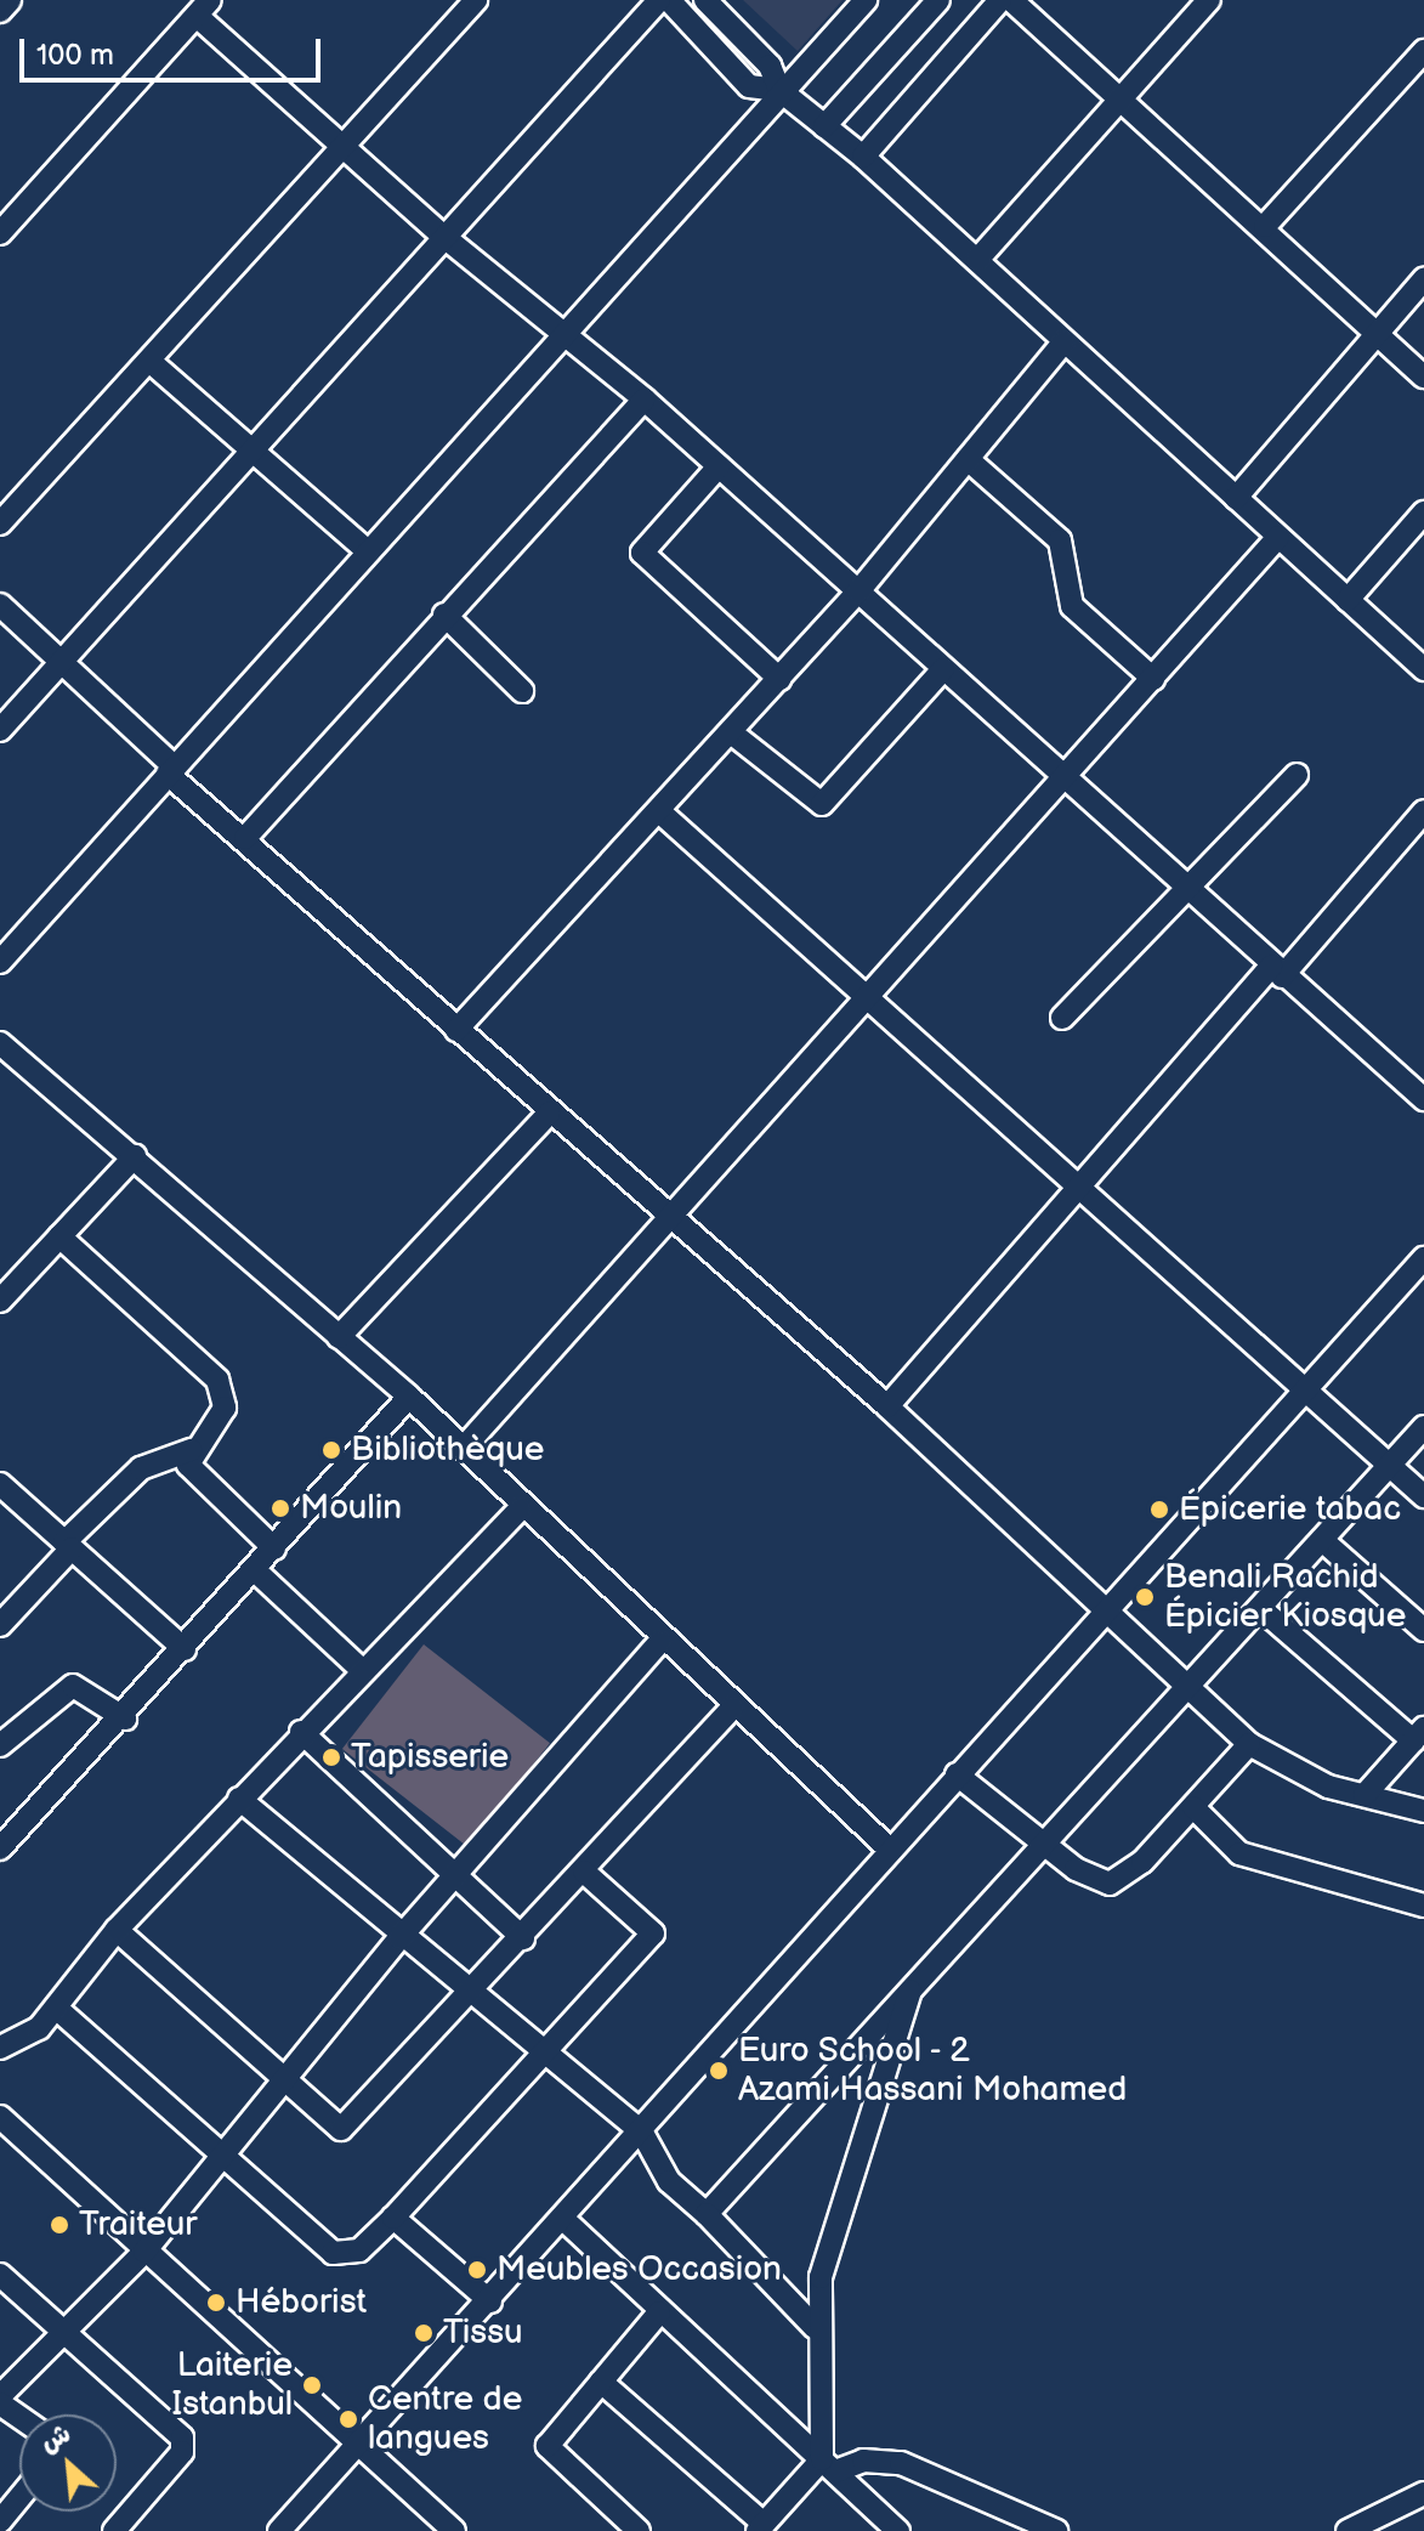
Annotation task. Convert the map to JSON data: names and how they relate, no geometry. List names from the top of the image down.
{
  "places": [
    "Bibliothèque",
    "Moulin",
    "Épicerie tabac",
    "Benali Rachid Épicier Kiosque",
    "Tapisserie",
    "Euro School - 2 Azami Hassani Mohamed",
    "Traiteur",
    "Meubles Occasion",
    "Héborist",
    "Tissu",
    "Laiterie Istanbul",
    "Centre de langues"
  ],
  "scale_bar": "100 m",
  "north": "top left"
}
